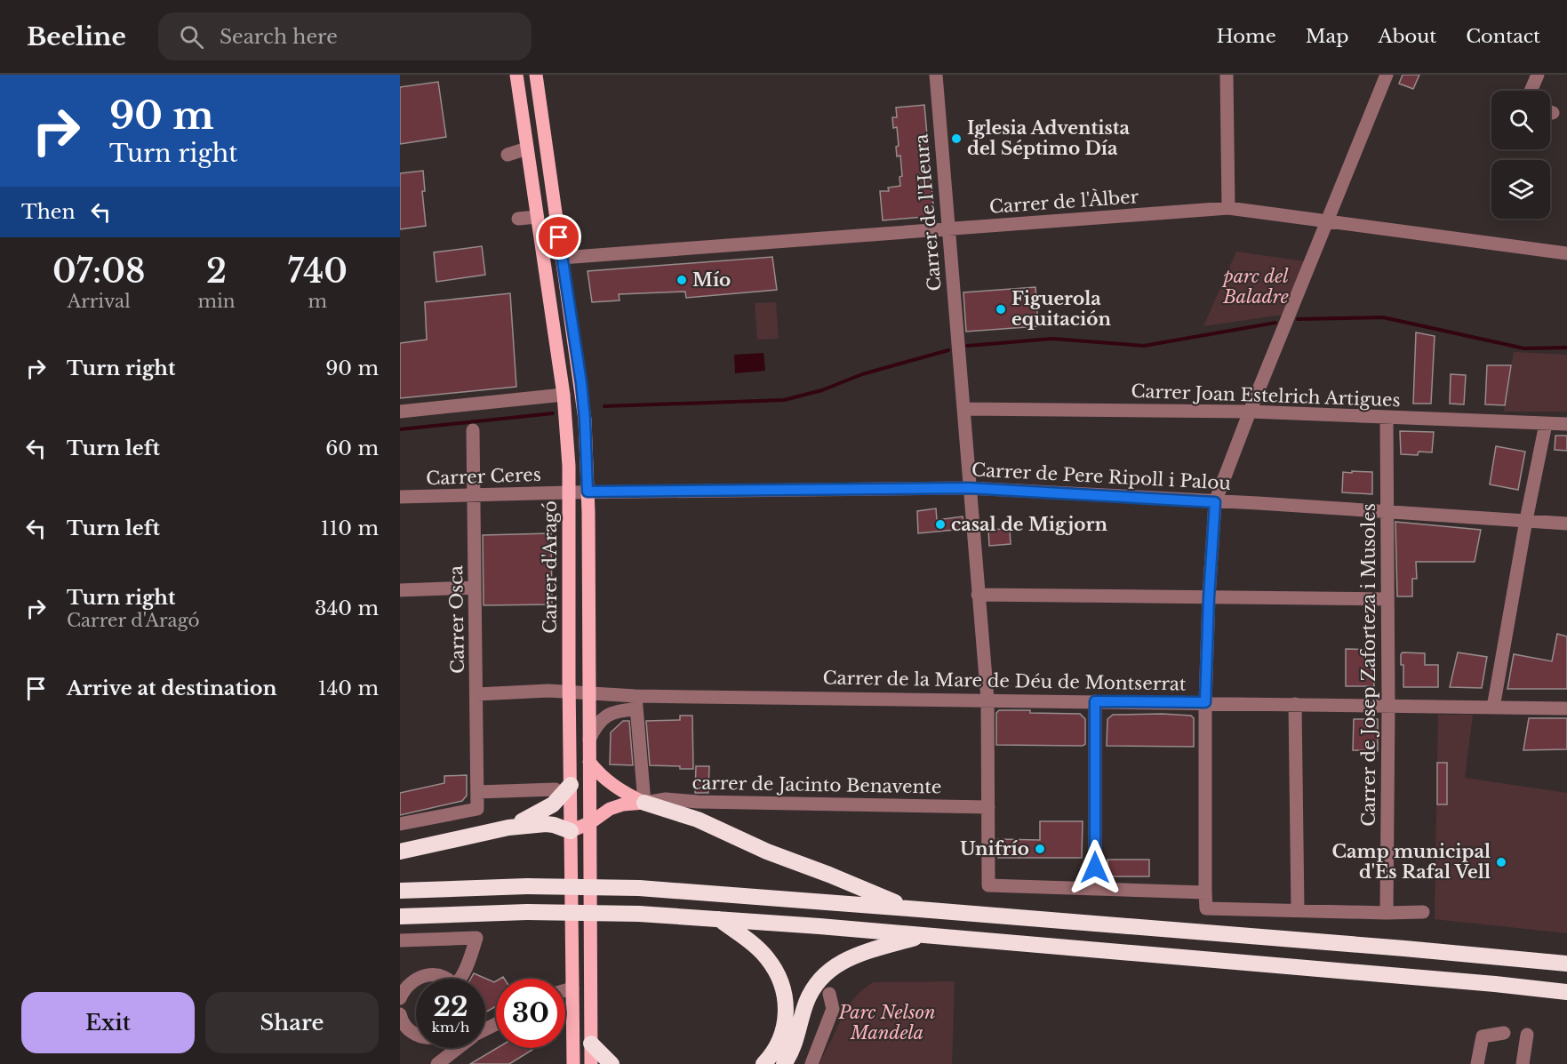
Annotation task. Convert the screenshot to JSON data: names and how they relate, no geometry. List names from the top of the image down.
{
  "streets": {
    "main road": ["Carrer d'Aragó"],
    "street": [
      "Carrer de l'Àlber",
      "Carrer de l'Heura",
      "Carrer Joan Estelrich Artigues",
      "Carrer Ceres",
      "Carrer de Pere Ripoll i Palou",
      "Carrer Osca",
      "Carrer de Josep Zaforteza i Musoles",
      "Carrer de la Mare de Déu de Montserrat",
      "carrer de Jacinto Benavente"
    ]
  },
  "crossings": [
    ["Carrer de l'Àlber", "Carrer de l'Heura"],
    ["Carrer de l'Heura", "Carrer Joan Estelrich Artigues"],
    ["Carrer de l'Heura", "Carrer de Pere Ripoll i Palou"],
    ["Carrer de l'Heura", "Carrer de la Mare de Déu de Montserrat"],
    ["Carrer de l'Heura", "carrer de Jacinto Benavente"],
    ["Carrer Joan Estelrich Artigues", "Carrer de Josep Zaforteza i Musoles"],
    ["Carrer Ceres", "Carrer de Pere Ripoll i Palou"],
    ["Carrer Ceres", "Carrer d'Aragó"],
    ["Carrer Ceres", "Carrer Osca"],
    ["Carrer de Pere Ripoll i Palou", "Carrer d'Aragó"],
    ["Carrer de Pere Ripoll i Palou", "Carrer de Josep Zaforteza i Musoles"],
    ["Carrer d'Aragó", "Carrer de la Mare de Déu de Montserrat"],
    ["Carrer Osca", "Carrer de la Mare de Déu de Montserrat"],
    ["Carrer de Josep Zaforteza i Musoles", "Carrer de la Mare de Déu de Montserrat"]
  ],
  "parks": ["parc del Baladre", "Parc Nelson Mandela"],
  "places": [
    "Iglesia Adventista del Séptimo Día",
    "Mío",
    "Figuerola equitación",
    "casal de Migjorn",
    "Unifrío",
    "Camp municipal d'Es Rafal Vell"
  ],
  "page": {
    "header": "Beeline",
    "search": "Search here",
    "nav": [
      "Home",
      "Map",
      "About",
      "Contact"
    ],
    "turn": ["90 m", "Turn right"],
    "then": "Then",
    "eta": [
      "07:08",
      "Arrival",
      "2",
      "min",
      "740",
      "m"
    ],
    "list": [
      {
        "name": "Turn right",
        "value": "90 m"
      },
      {
        "name": "Turn left",
        "value": "60 m"
      },
      {
        "name": "Turn left",
        "value": "110 m"
      },
      {
        "name": "Turn right",
        "note": "Carrer d'Aragó",
        "value": "340 m"
      },
      {
        "name": "Arrive at destination",
        "value": "140 m"
      }
    ],
    "speed": "22 km/h",
    "limit": "30",
    "buttons": ["Exit", "Share"]
  }
}
